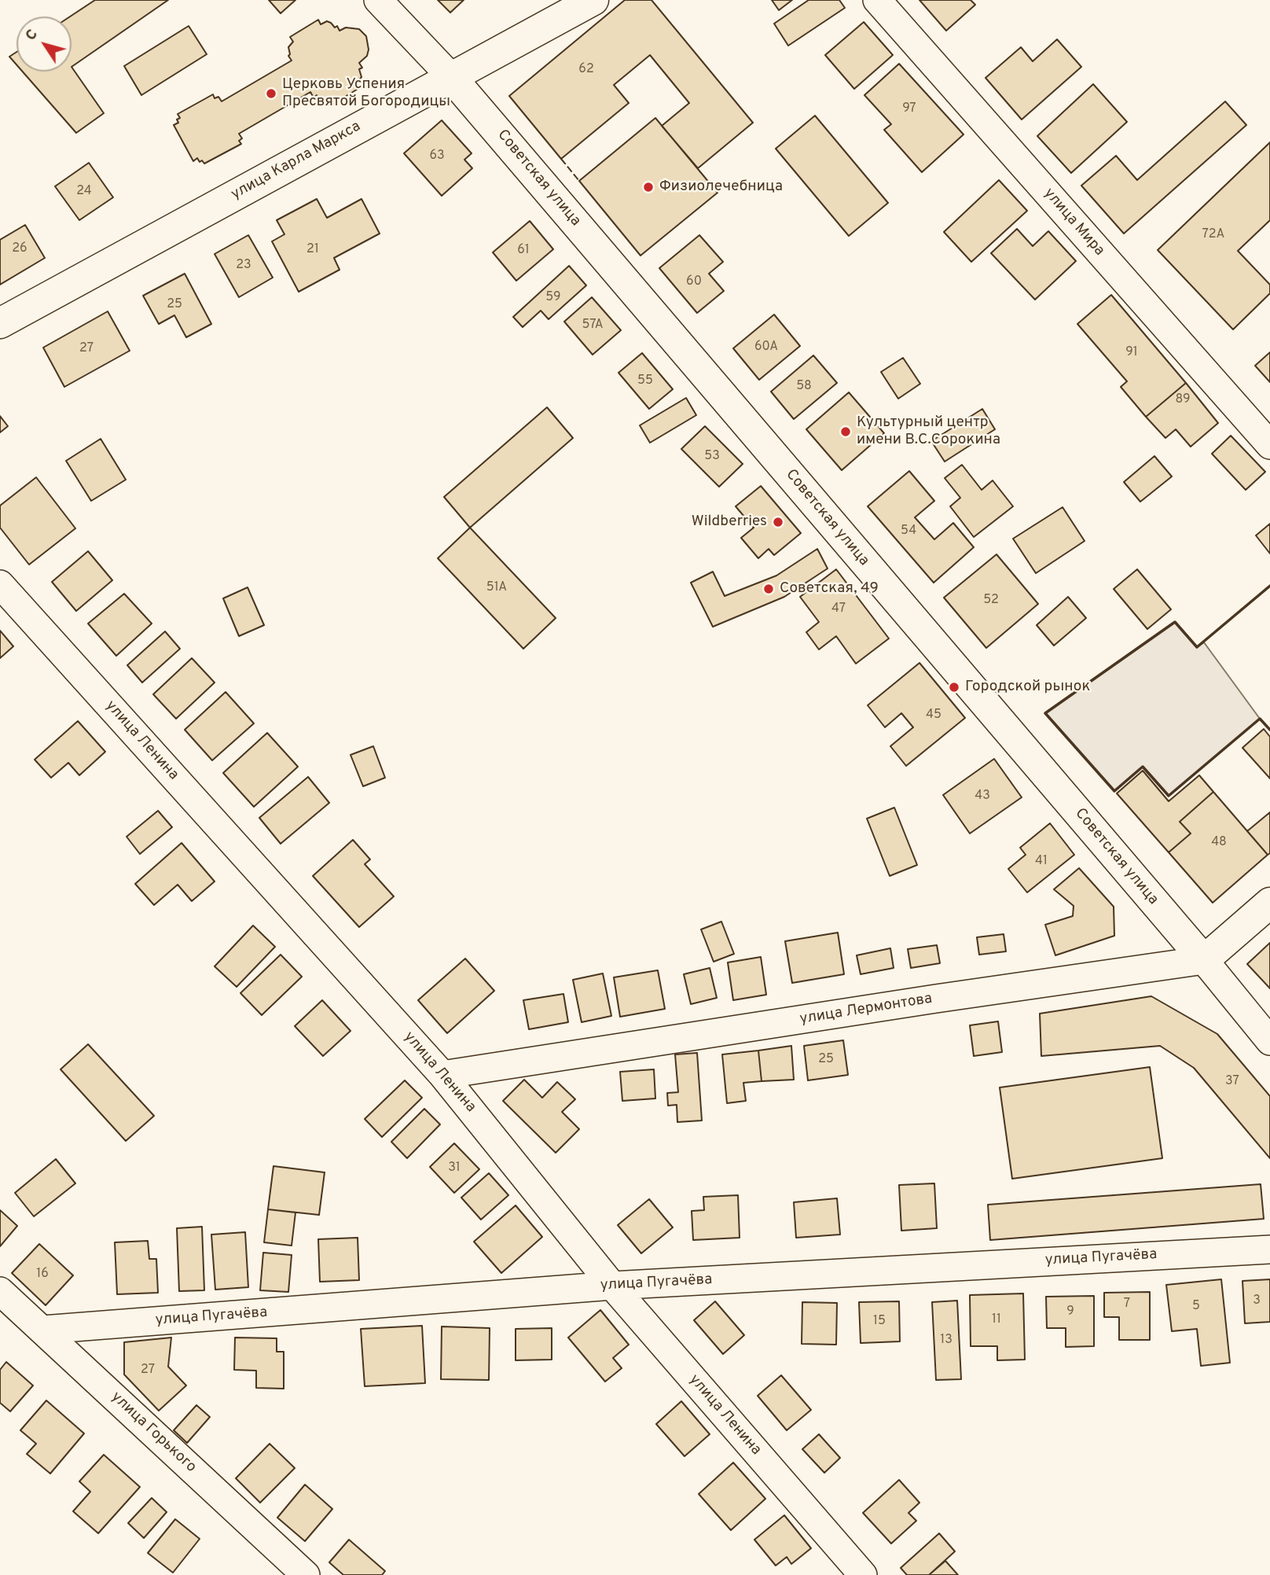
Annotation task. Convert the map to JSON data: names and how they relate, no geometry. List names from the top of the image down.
{
  "streets": {
    "main road": ["улица Карла Маркса", "Советская улица"],
    "street": [
      "улица Мира",
      "улица Ленина",
      "улица Лермонтова",
      "улица Пугачёва",
      "улица Горького"
    ]
  },
  "crossings": [
    ["улица Карла Маркса", "Советская улица"],
    ["Советская улица", "улица Лермонтова"],
    ["улица Ленина", "улица Лермонтова"],
    ["улица Ленина", "улица Пугачёва"],
    ["улица Пугачёва", "улица Горького"]
  ],
  "places": [
    "Церковь Успения Пресвятой Богородицы",
    "Физиолечебница",
    "Культурный центр имени В.С.Сорокина",
    "Wildberries",
    "Советская, 49",
    "Городской рынок"
  ],
  "house_numbers": [
    "62",
    "97",
    "63",
    "24",
    "72А",
    "26",
    "21",
    "61",
    "23",
    "60",
    "59",
    "25",
    "57А",
    "60А",
    "27",
    "91",
    "55",
    "58",
    "89",
    "53",
    "54",
    "51А",
    "52",
    "47",
    "45",
    "43",
    "48",
    "41",
    "25",
    "37",
    "31",
    "16",
    "3",
    "7",
    "5",
    "9",
    "11",
    "15",
    "13",
    "27"
  ],
  "north": "top left"
}
